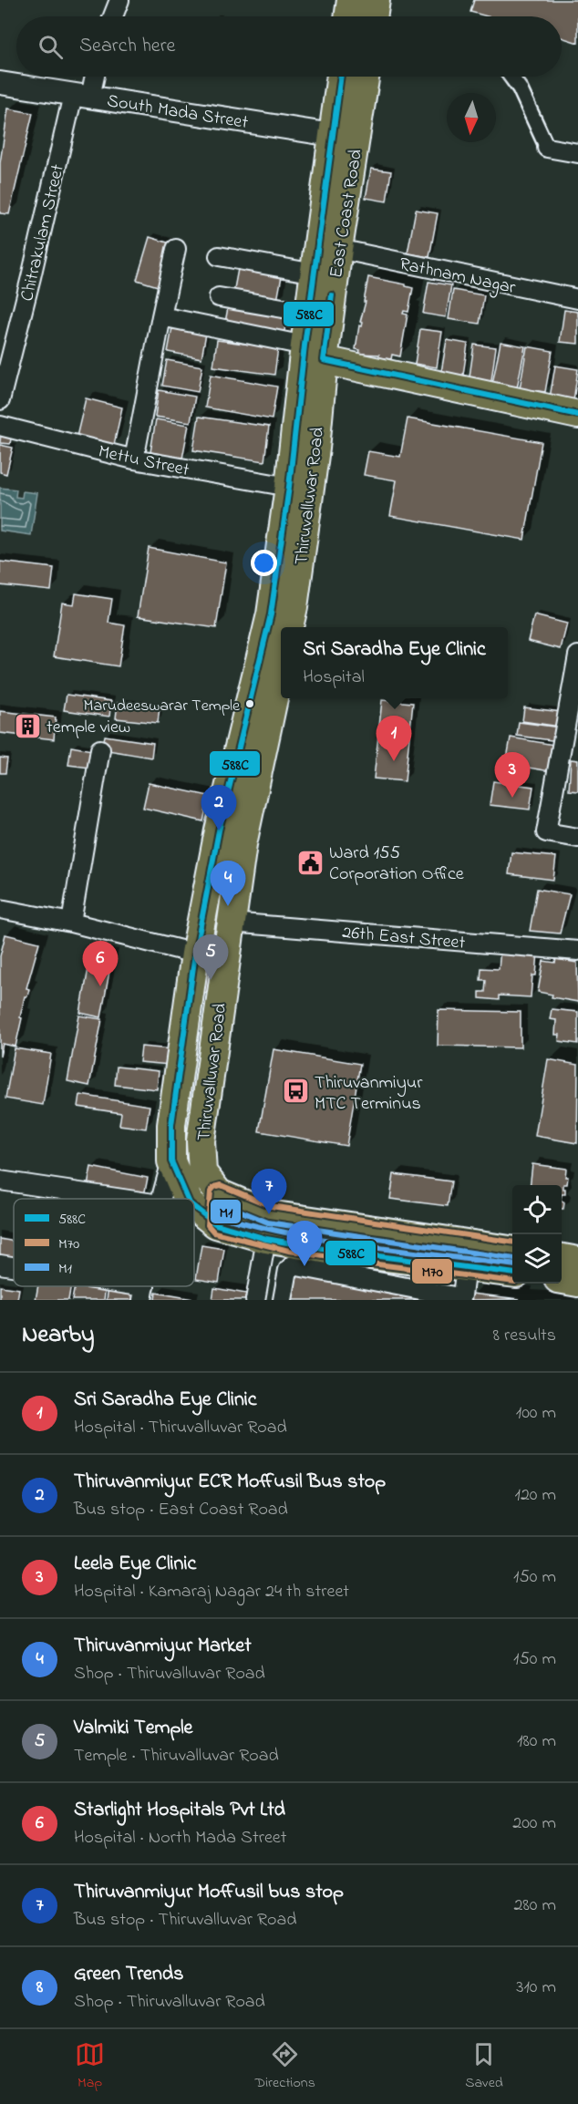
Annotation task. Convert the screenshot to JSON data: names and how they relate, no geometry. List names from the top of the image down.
{
  "streets": {
    "main road": ["East Coast Road", "Thiruvalluvar Road"],
    "street": [
      "South Mada Street",
      "Chitrakulam Street",
      "Rathnam Nagar",
      "Mettu Street",
      "26th East Street"
    ]
  },
  "crossings": [
    ["South Mada Street", "East Coast Road"],
    ["South Mada Street", "Chitrakulam Street"],
    ["East Coast Road", "Rathnam Nagar"],
    ["East Coast Road", "Mettu Street"],
    ["East Coast Road", "Thiruvalluvar Road"],
    ["Thiruvalluvar Road", "26th East Street"]
  ],
  "places": {
    "other": ["Marudeeswarar Temple"],
    "building": ["temple view"],
    "public building": ["Ward 155 Corporation Office"],
    "bus stop": ["Thiruvanmiyur MTC Terminus"]
  },
  "lines": ["transit line 588C", "transit line M70", "transit line M1"],
  "legend": ["588C", "M70", "M1"],
  "north": "bottom",
  "page": {
    "search": "Search here",
    "popup": ["Sri Saradha Eye Clinic", "Hospital"],
    "pins": [
      "1",
      "3",
      "2",
      "4",
      "5",
      "6",
      "7",
      "8"
    ],
    "heading": ["Nearby", "8 results"],
    "list": [
      {
        "mark": "1",
        "name": "Sri Saradha Eye Clinic",
        "note": "Hospital · Thiruvalluvar Road",
        "value": "100 m"
      },
      {
        "mark": "2",
        "name": "Thiruvanmiyur ECR Moffusil Bus stop",
        "note": "Bus stop · East Coast Road",
        "value": "120 m"
      },
      {
        "mark": "3",
        "name": "Leela Eye Clinic",
        "note": "Hospital · Kamaraj Nagar 24 th street",
        "value": "150 m"
      },
      {
        "mark": "4",
        "name": "Thiruvanmiyur Market",
        "note": "Shop · Thiruvalluvar Road",
        "value": "150 m"
      },
      {
        "mark": "5",
        "name": "Valmiki Temple",
        "note": "Temple · Thiruvalluvar Road",
        "value": "180 m"
      },
      {
        "mark": "6",
        "name": "Starlight Hospitals Pvt Ltd",
        "note": "Hospital · North Mada Street",
        "value": "200 m"
      },
      {
        "mark": "7",
        "name": "Thiruvanmiyur Moffusil bus stop",
        "note": "Bus stop · Thiruvalluvar Road",
        "value": "280 m"
      },
      {
        "mark": "8",
        "name": "Green Trends",
        "note": "Shop · Thiruvalluvar Road",
        "value": "310 m"
      }
    ],
    "nav": ["Map", "Directions", "Saved"]
  }
}
